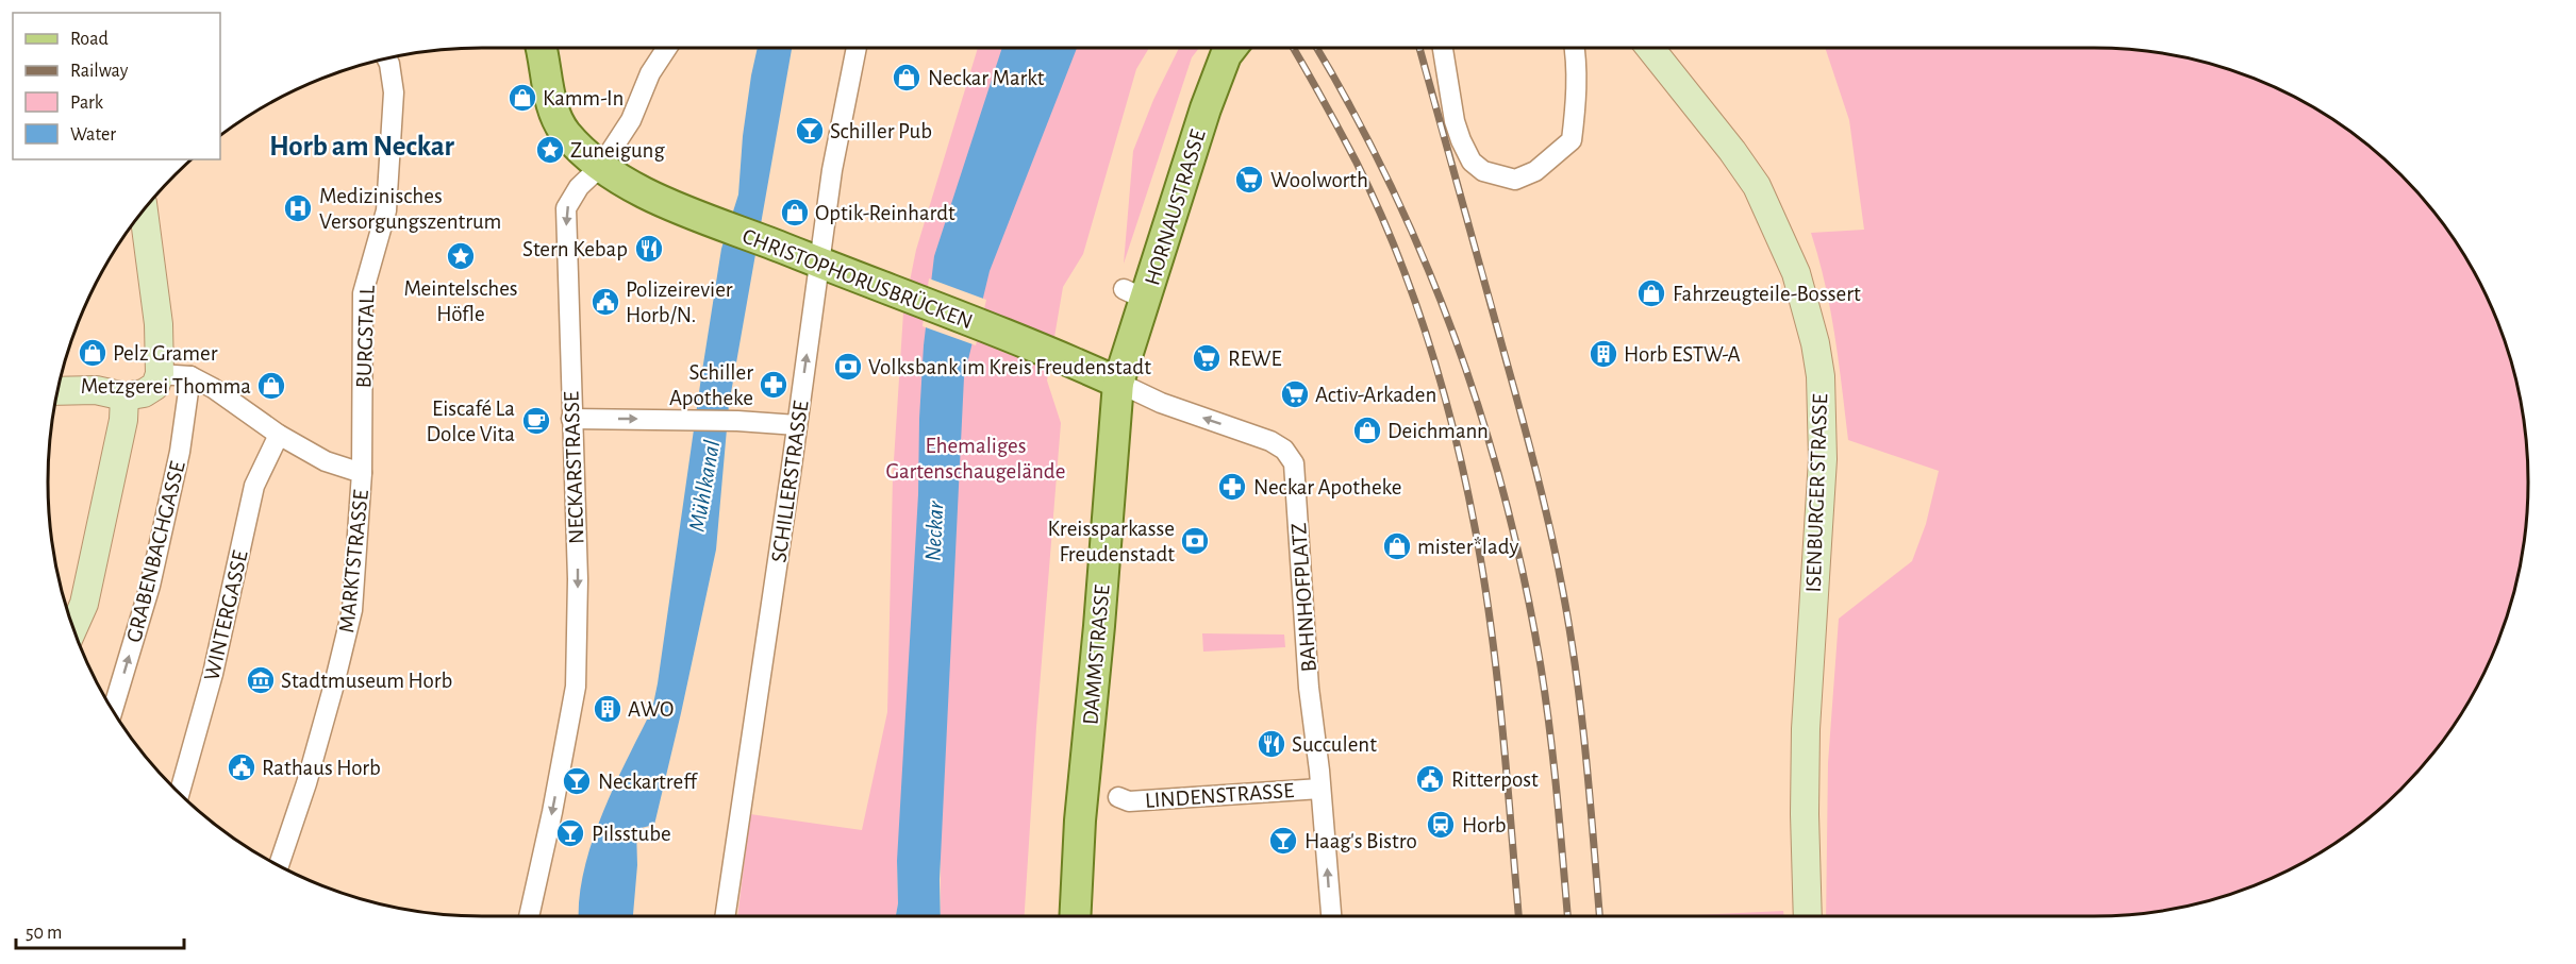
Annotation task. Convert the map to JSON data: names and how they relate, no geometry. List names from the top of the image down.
{
  "streets": {
    "main road": ["HORNAUSTRASSE", "CHRISTOPHORUSBRÜCKEN", "DAMMSTRASSE"],
    "street": [
      "BURGSTALL",
      "NECKARSTRASSE",
      "SCHILLERSTRASSE",
      "ISENBURGER STRASSE",
      "GRABENBACHGASSE",
      "MARKTSTRASSE",
      "BAHNHOFPLATZ",
      "WINTERGASSE",
      "LINDENSTRASSE"
    ]
  },
  "crossings": [
    ["HORNAUSTRASSE", "CHRISTOPHORUSBRÜCKEN"],
    ["HORNAUSTRASSE", "BAHNHOFPLATZ"],
    ["HORNAUSTRASSE", "DAMMSTRASSE"],
    ["CHRISTOPHORUSBRÜCKEN", "NECKARSTRASSE"],
    ["CHRISTOPHORUSBRÜCKEN", "SCHILLERSTRASSE"],
    ["CHRISTOPHORUSBRÜCKEN", "BAHNHOFPLATZ"],
    ["CHRISTOPHORUSBRÜCKEN", "DAMMSTRASSE"],
    ["BURGSTALL", "MARKTSTRASSE"],
    ["GRABENBACHGASSE", "MARKTSTRASSE"],
    ["MARKTSTRASSE", "WINTERGASSE"],
    ["BAHNHOFPLATZ", "DAMMSTRASSE"],
    ["BAHNHOFPLATZ", "LINDENSTRASSE"]
  ],
  "one_way": ["NECKARSTRASSE", "BAHNHOFPLATZ"],
  "districts": ["Horb am Neckar"],
  "water": ["Mühlkanal", "Neckar"],
  "parks": ["Ehemaliges Gartenschaugelände"],
  "places": {
    "shop": [
      "Neckar Markt",
      "Kamm-In",
      "Optik-Reinhardt",
      "Fahrzeugteile-Bossert",
      "Pelz Gramer",
      "Metzgerei Thomma",
      "Deichmann",
      "mister*lady"
    ],
    "bar": [
      "Schiller Pub",
      "Neckartreff",
      "Pilsstube",
      "Haag's Bistro"
    ],
    "place": ["Zuneigung", "Meintelsches Höfle"],
    "supermarket": ["Woolworth", "REWE", "Activ-Arkaden"],
    "hospital": ["Medizinisches Versorgungszentrum"],
    "restaurant": ["Stern Kebap", "Succulent"],
    "public building": ["Polizeirevier Horb/N.", "Rathaus Horb", "Ritterpost"],
    "building": ["Horb ESTW-A", "AWO"],
    "bank": ["Volksbank im Kreis Freudenstadt", "Kreissparkasse Freudenstadt"],
    "pharmacy": ["Schiller Apotheke", "Neckar Apotheke"],
    "cafe": ["Eiscafé La Dolce Vita"],
    "museum": ["Stadtmuseum Horb"],
    "station": ["Horb"]
  },
  "legend": [
    "Road",
    "Railway",
    "Park",
    "Water"
  ],
  "scale_bar": "50 m"
}
